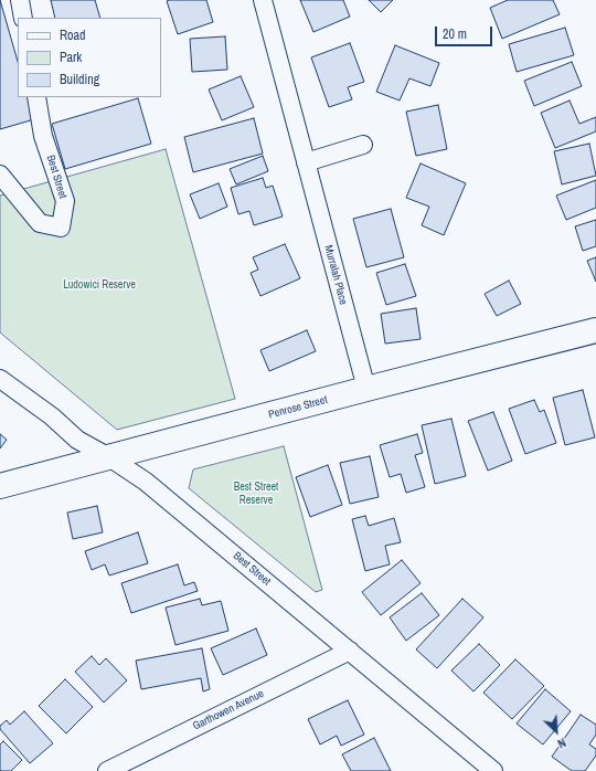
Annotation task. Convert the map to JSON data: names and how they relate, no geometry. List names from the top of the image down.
{
  "streets": {
    "main road": ["Penrose Street"],
    "street": ["Best Street", "Murralah Place", "Garthowen Avenue"]
  },
  "crossings": [
    ["Best Street", "Penrose Street"],
    ["Best Street", "Garthowen Avenue"],
    ["Murralah Place", "Penrose Street"]
  ],
  "parks": ["Ludowici Reserve", "Best Street Reserve"],
  "legend": ["Road", "Park", "Building"],
  "scale_bar": "20 m",
  "north": "bottom right"
}
